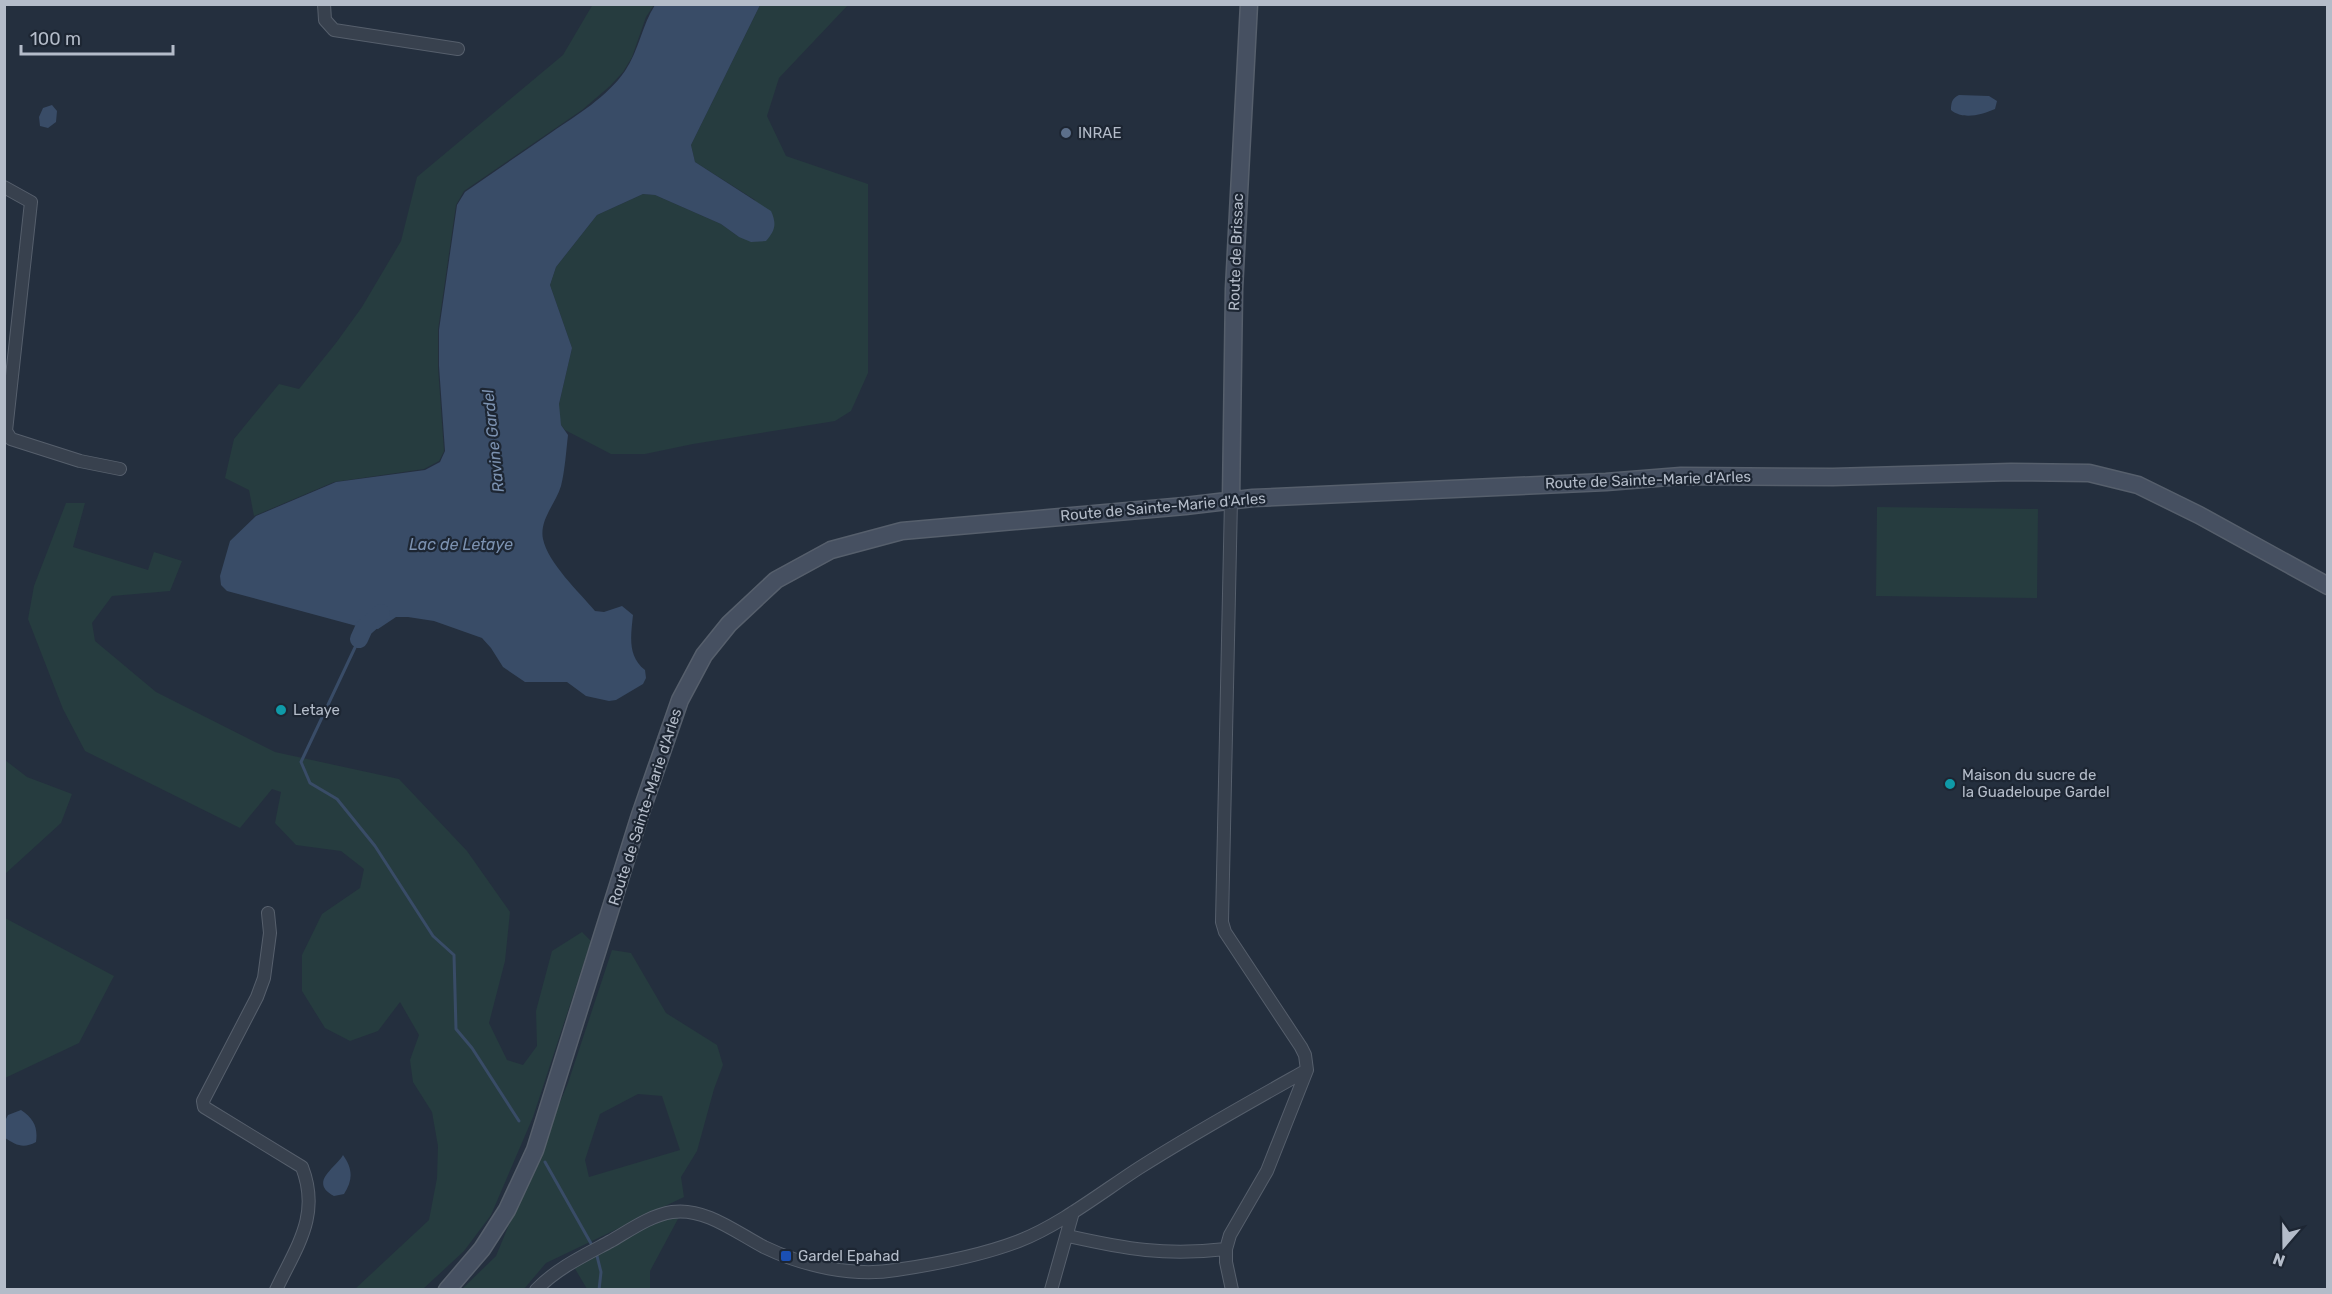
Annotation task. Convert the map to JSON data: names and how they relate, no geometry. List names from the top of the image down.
{
  "streets": {
    "main road": ["Route de Brissac", "Route de Sainte-Marie d'Arles"]
  },
  "crossings": [
    ["Route de Brissac", "Route de Sainte-Marie d'Arles"]
  ],
  "water": ["Ravine Gardel", "Lac de Letaye"],
  "places": {
    "other": ["INRAE", "Letaye", "Maison du sucre de la Guadeloupe Gardel"],
    "transit": ["Gardel Epahad"]
  },
  "scale_bar": "100 m",
  "north": "bottom"
}
